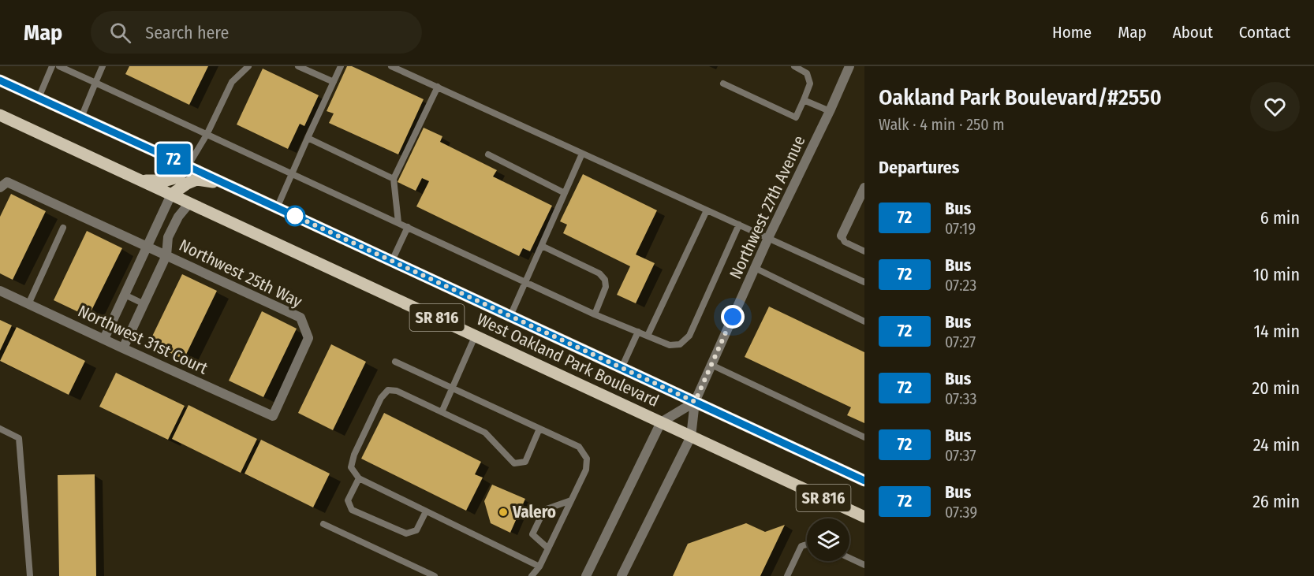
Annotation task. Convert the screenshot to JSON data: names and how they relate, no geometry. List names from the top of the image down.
{
  "streets": {
    "main road": ["SR 816", "West Oakland Park Boulevard"],
    "street": ["Northwest 27th Avenue", "Northwest 25th Way", "Northwest 31st Court"]
  },
  "crossings": [
    ["Northwest 27th Avenue", "West Oakland Park Boulevard"],
    ["Northwest 25th Way", "Northwest 31st Court"]
  ],
  "places": ["Valero"],
  "lines": ["bus line 72"],
  "page": {
    "header": "Map",
    "search": "Search here",
    "nav": [
      "Home",
      "Map",
      "About",
      "Contact"
    ],
    "on_map": "72",
    "heading": [
      ["Oakland Park Boulevard/#2550", "Walk · 4 min · 250 m"],
      "Departures"
    ],
    "list": [
      {
        "mark": "72",
        "name": "Bus",
        "note": "07:19",
        "value": "6 min"
      },
      {
        "mark": "72",
        "name": "Bus",
        "note": "07:23",
        "value": "10 min"
      },
      {
        "mark": "72",
        "name": "Bus",
        "note": "07:27",
        "value": "14 min"
      },
      {
        "mark": "72",
        "name": "Bus",
        "note": "07:33",
        "value": "20 min"
      },
      {
        "mark": "72",
        "name": "Bus",
        "note": "07:37",
        "value": "24 min"
      },
      {
        "mark": "72",
        "name": "Bus",
        "note": "07:39",
        "value": "26 min"
      }
    ]
  }
}
